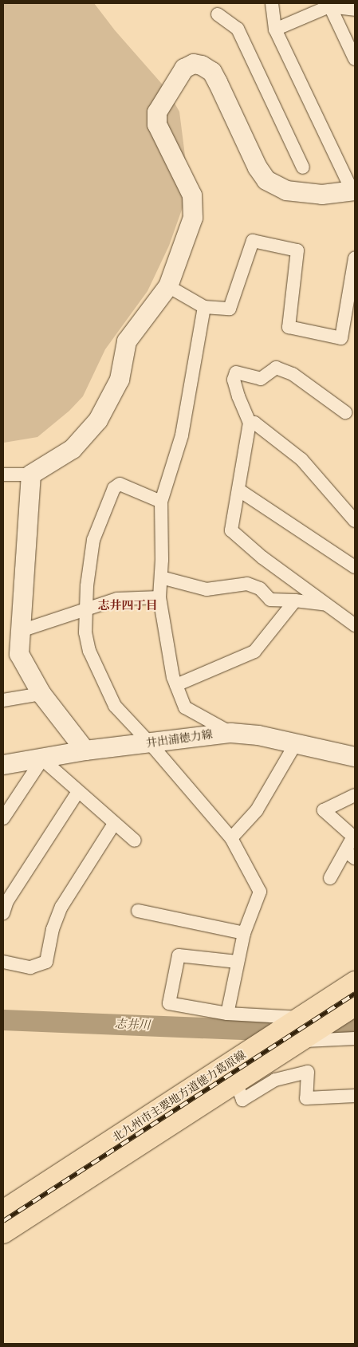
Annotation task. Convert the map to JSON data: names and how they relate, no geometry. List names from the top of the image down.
{
  "streets": {
    "main road": ["北九州市主要地方道徳力葛原線"],
    "street": ["井出浦徳力線"]
  },
  "districts": ["志井四丁目"],
  "water": ["志井川"]
}
